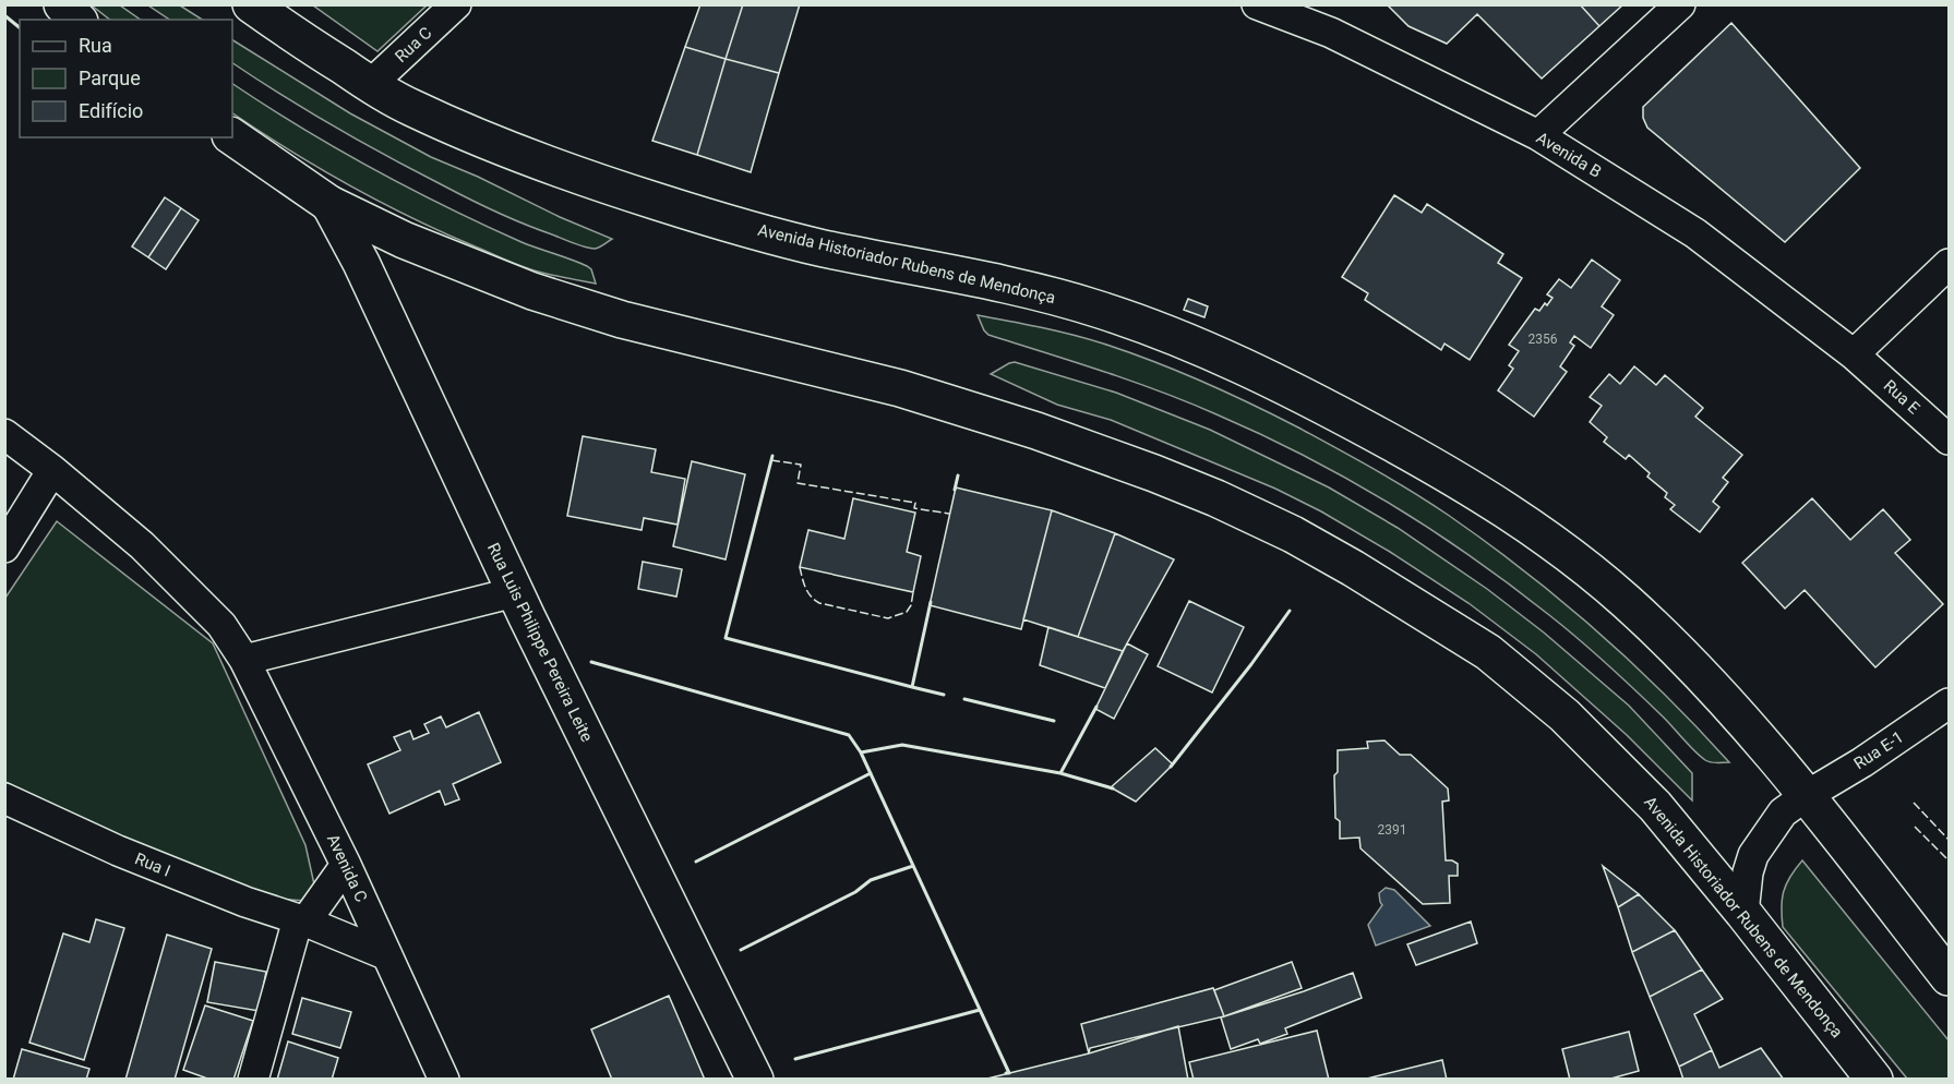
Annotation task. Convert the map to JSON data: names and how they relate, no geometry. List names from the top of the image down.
{
  "streets": {
    "main road": ["Avenida Historiador Rubens de Mendonça", "Rua Luis Philippe Pereira Leite"],
    "street": [
      "Rua C",
      "Avenida B",
      "Rua E",
      "Rua E-1",
      "Rua I",
      "Avenida C"
    ]
  },
  "crossings": [
    ["Rua C", "Avenida Historiador Rubens de Mendonça"],
    ["Avenida B", "Rua E"],
    ["Avenida Historiador Rubens de Mendonça", "Rua Luis Philippe Pereira Leite"],
    ["Avenida Historiador Rubens de Mendonça", "Rua E-1"],
    ["Rua I", "Avenida C"]
  ],
  "house_numbers": ["2356", "2391"],
  "legend": ["Rua", "Parque", "Edifício"]
}
